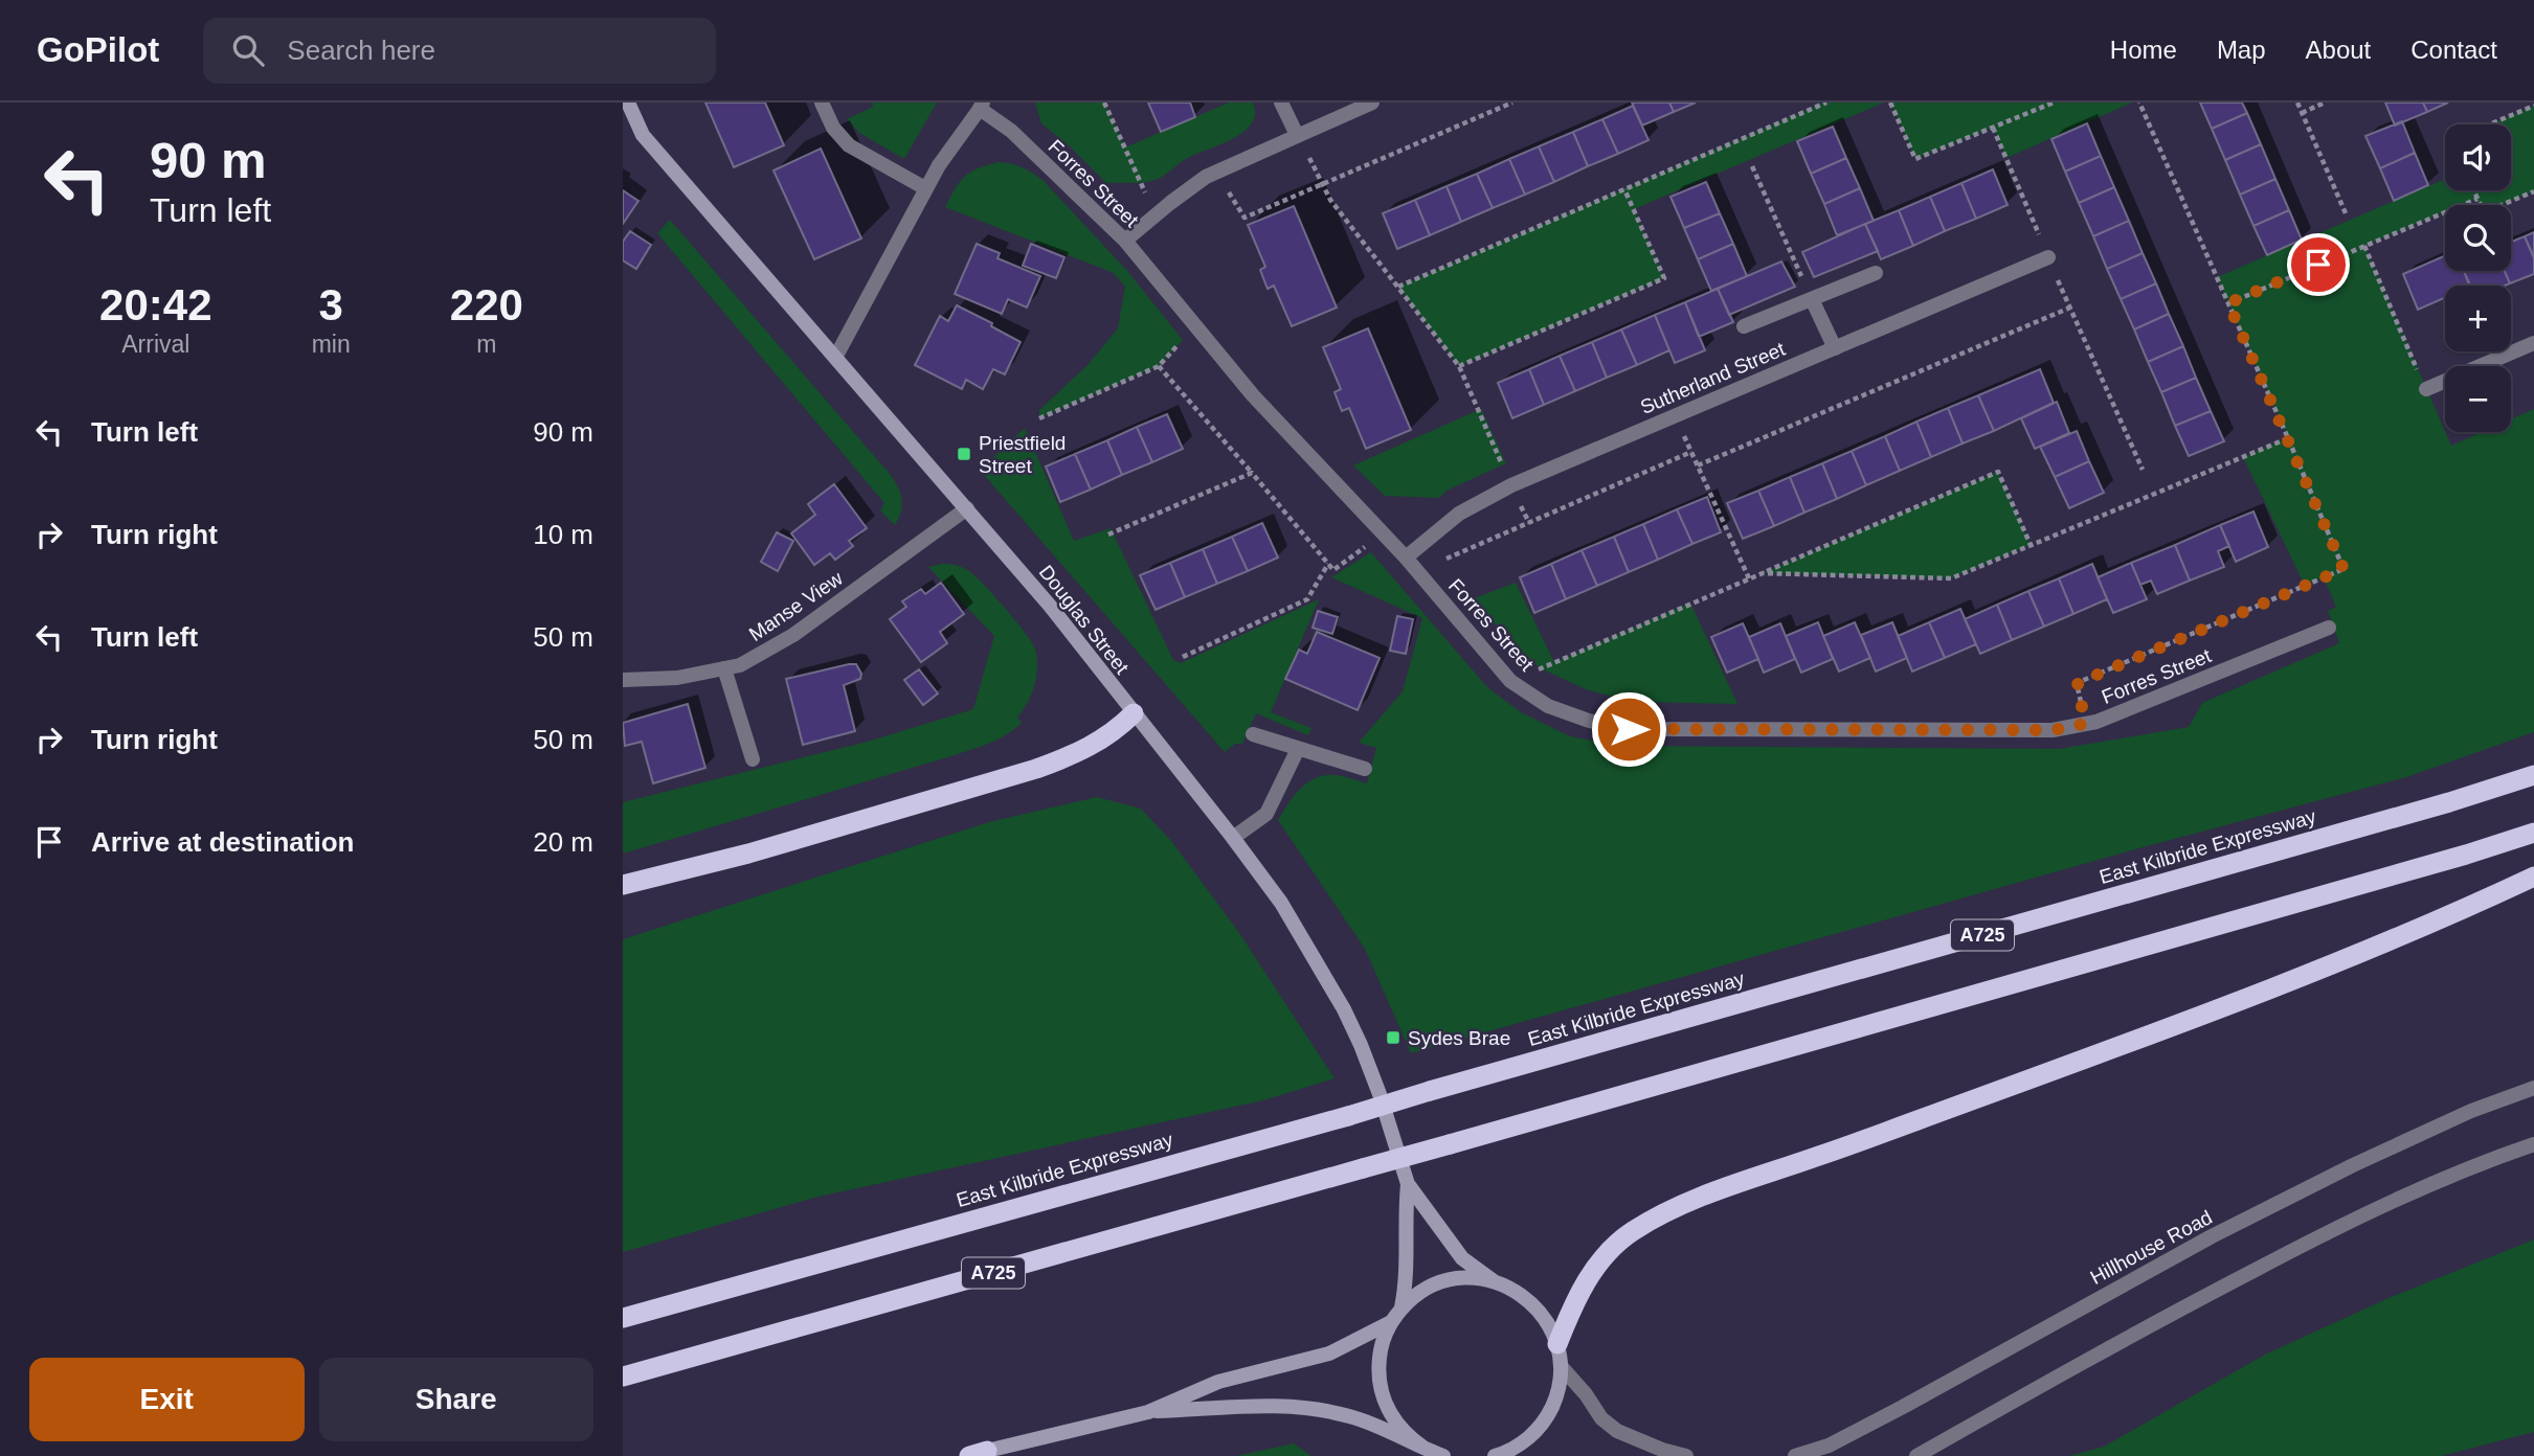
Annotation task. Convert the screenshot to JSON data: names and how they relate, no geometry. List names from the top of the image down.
{
  "streets": {
    "highway": ["East Kilbride Expressway", "A725"],
    "main road": ["Douglas Street"],
    "street": [
      "Forres Street",
      "Sutherland Street",
      "Manse View",
      "Hillhouse Road"
    ]
  },
  "crossings": [
    ["Forres Street", "Sutherland Street"],
    ["Manse View", "Douglas Street"]
  ],
  "places": {
    "transit": ["Priestfield Street", "Sydes Brae"]
  },
  "page": {
    "header": "GoPilot",
    "search": "Search here",
    "nav": [
      "Home",
      "Map",
      "About",
      "Contact"
    ],
    "turn": ["90 m", "Turn left"],
    "map_buttons": ["+", "−"],
    "eta": [
      "20:42",
      "Arrival",
      "3",
      "min",
      "220",
      "m"
    ],
    "list": [
      {
        "name": "Turn left",
        "value": "90 m"
      },
      {
        "name": "Turn right",
        "value": "10 m"
      },
      {
        "name": "Turn left",
        "value": "50 m"
      },
      {
        "name": "Turn right",
        "value": "50 m"
      },
      {
        "name": "Arrive at destination",
        "value": "20 m"
      }
    ],
    "buttons": ["Exit", "Share"]
  }
}
